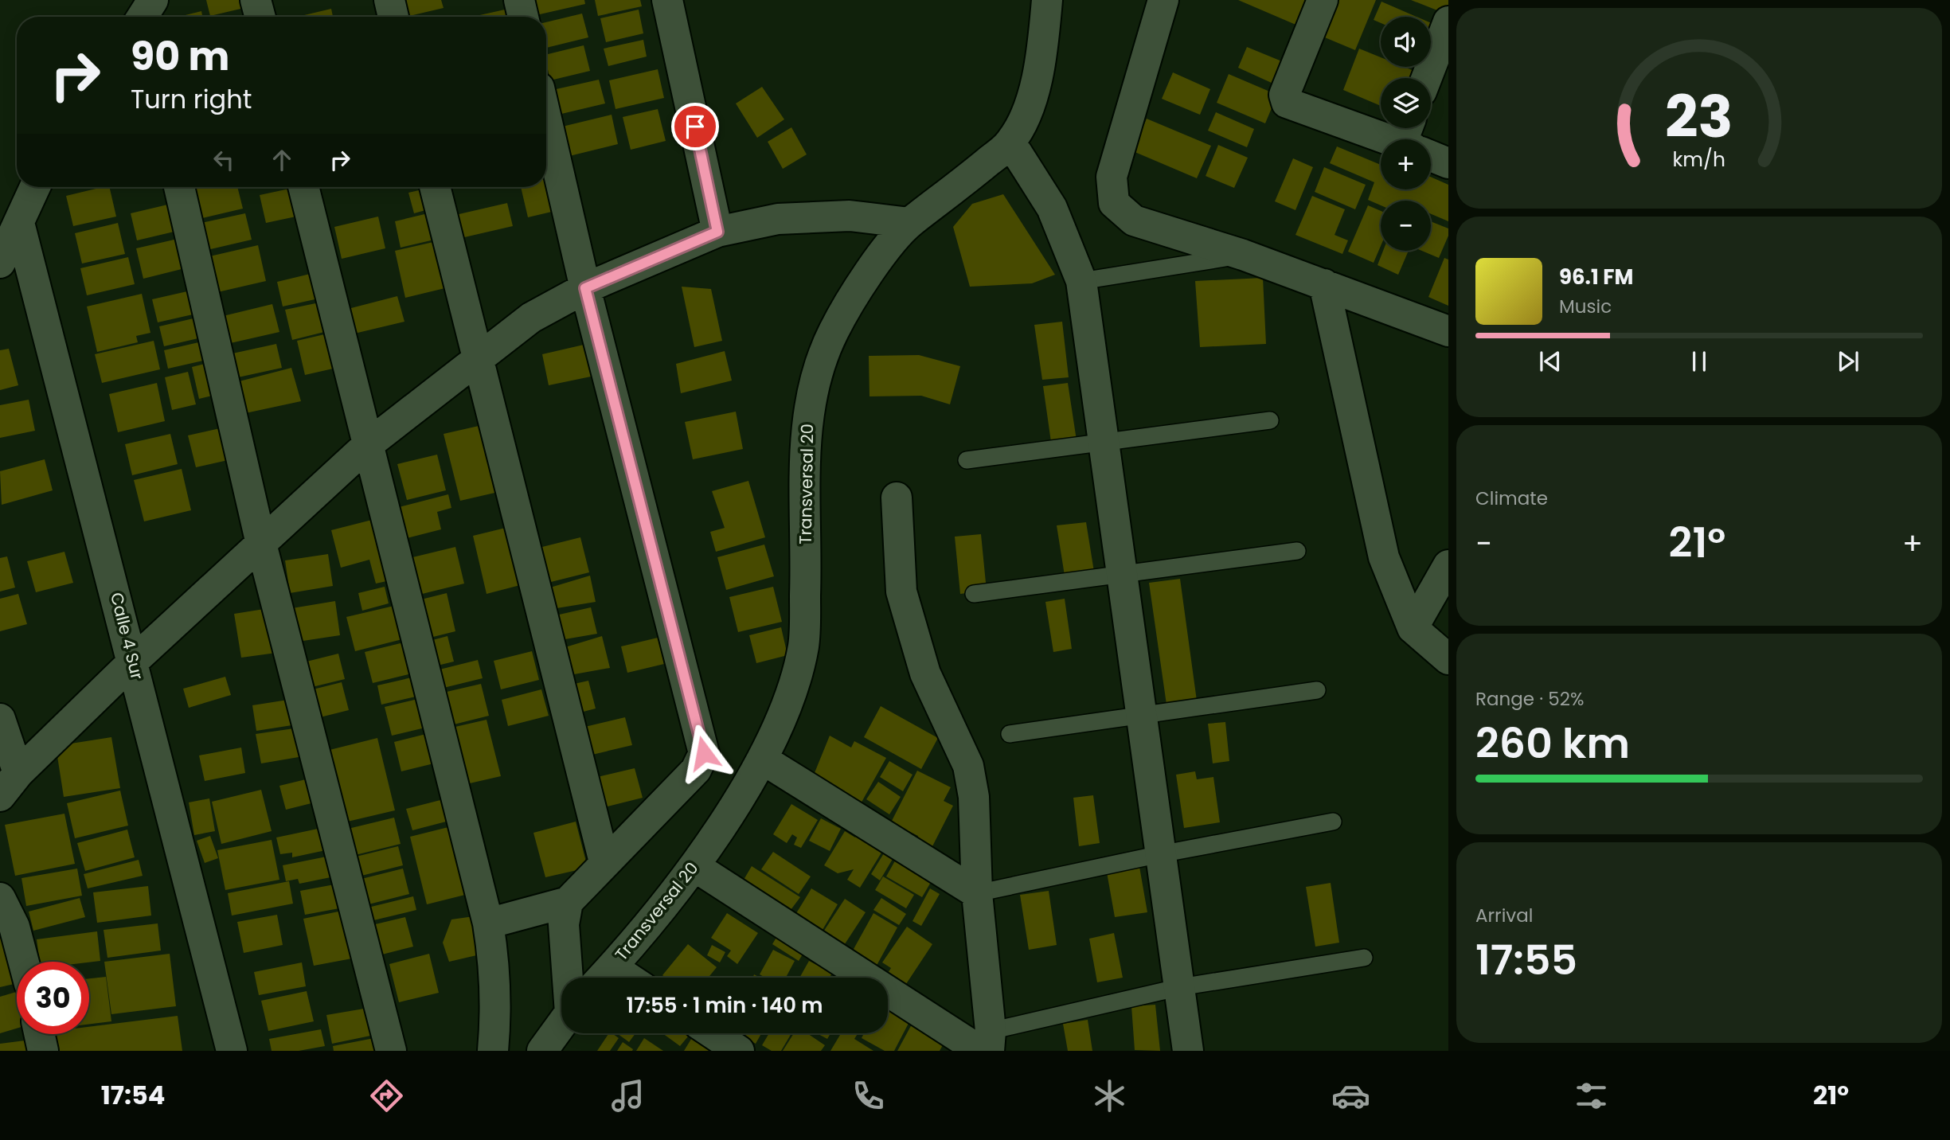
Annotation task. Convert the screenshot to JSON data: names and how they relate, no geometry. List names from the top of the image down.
{
  "streets": {
    "street": ["Transversal 20", "Calle 4 Sur"]
  },
  "page": {
    "map_buttons": ["+", "−"],
    "turn": ["90 m", "Turn right"],
    "song": ["96.1 FM", "Music"],
    "tile": [
      "Climate",
      ["Range · 52%", "260 km"],
      ["Arrival", "17:55"]
    ],
    "heat": ["−", "21°", "+"],
    "limit": "30",
    "trip": "17:55 · 1 min · 140 m",
    "tabs": ["17:54", "21°"],
    "gauge": ["23", "km/h"]
  }
}
